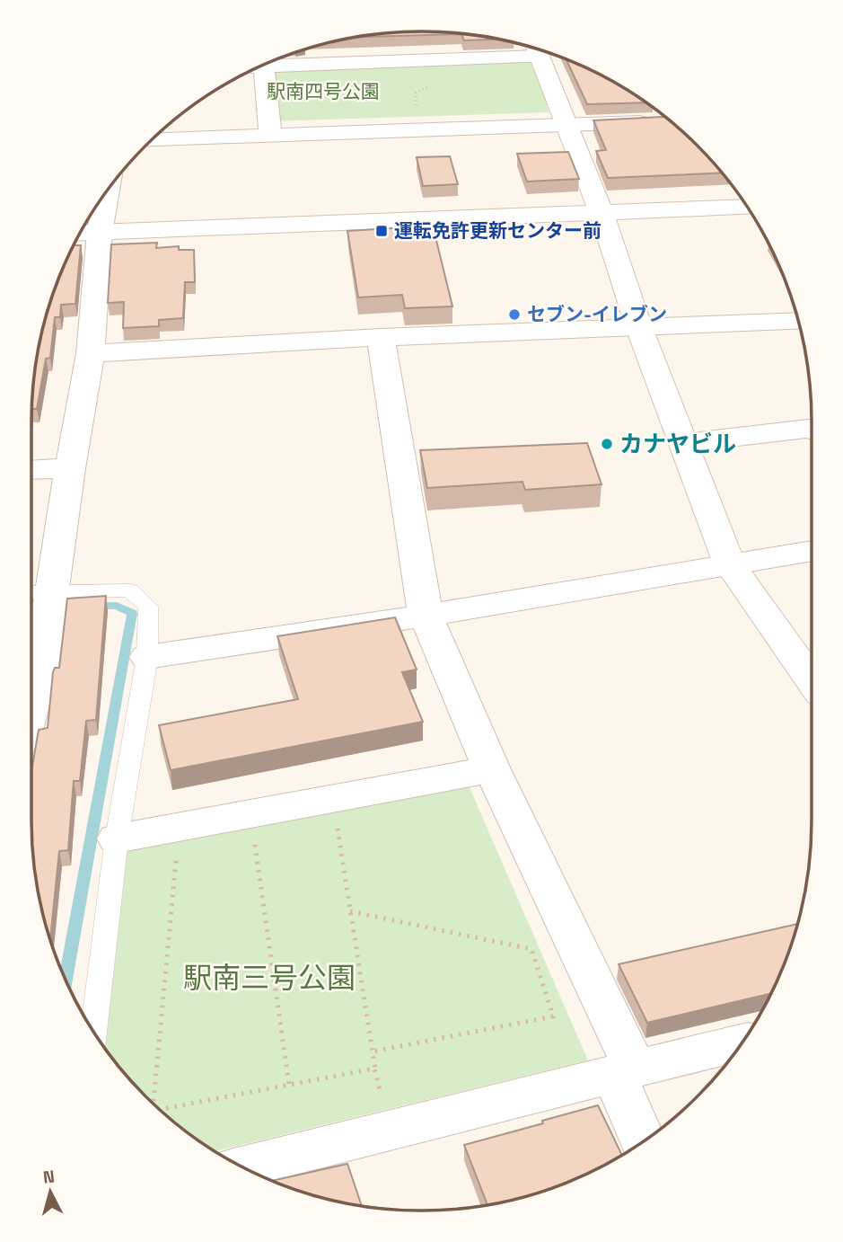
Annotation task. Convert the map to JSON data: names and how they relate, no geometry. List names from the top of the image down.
{
  "parks": ["駅南四号公園", "駅南三号公園"],
  "places": {
    "transit": ["運転免許更新センター前"],
    "other": ["セブン-イレブン", "カナヤビル"]
  },
  "north": "top"
}
